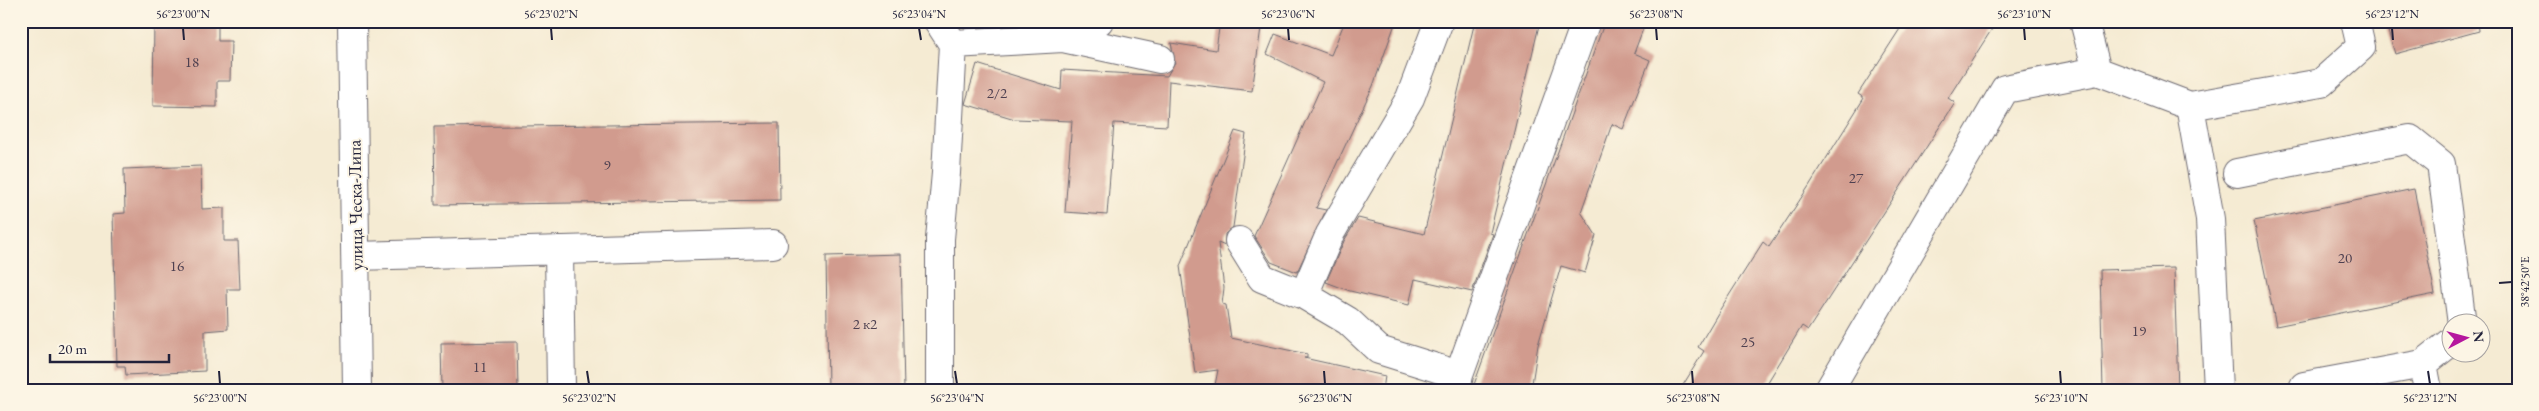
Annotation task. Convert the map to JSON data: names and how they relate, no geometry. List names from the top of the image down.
{
  "streets": {
    "street": ["улица Ческа-Липа"]
  },
  "house_numbers": [
    "18",
    "2/2",
    "9",
    "27",
    "20",
    "16",
    "2 к2",
    "19",
    "25",
    "11"
  ],
  "scale_bar": "20 m",
  "north": "right",
  "coordinates": [
    "56°23'00\"N",
    "56°23'02\"N",
    "56°23'04\"N",
    "56°23'06\"N",
    "56°23'08\"N",
    "56°23'10\"N",
    "56°23'12\"N",
    "38°42'50\"E"
  ]
}
